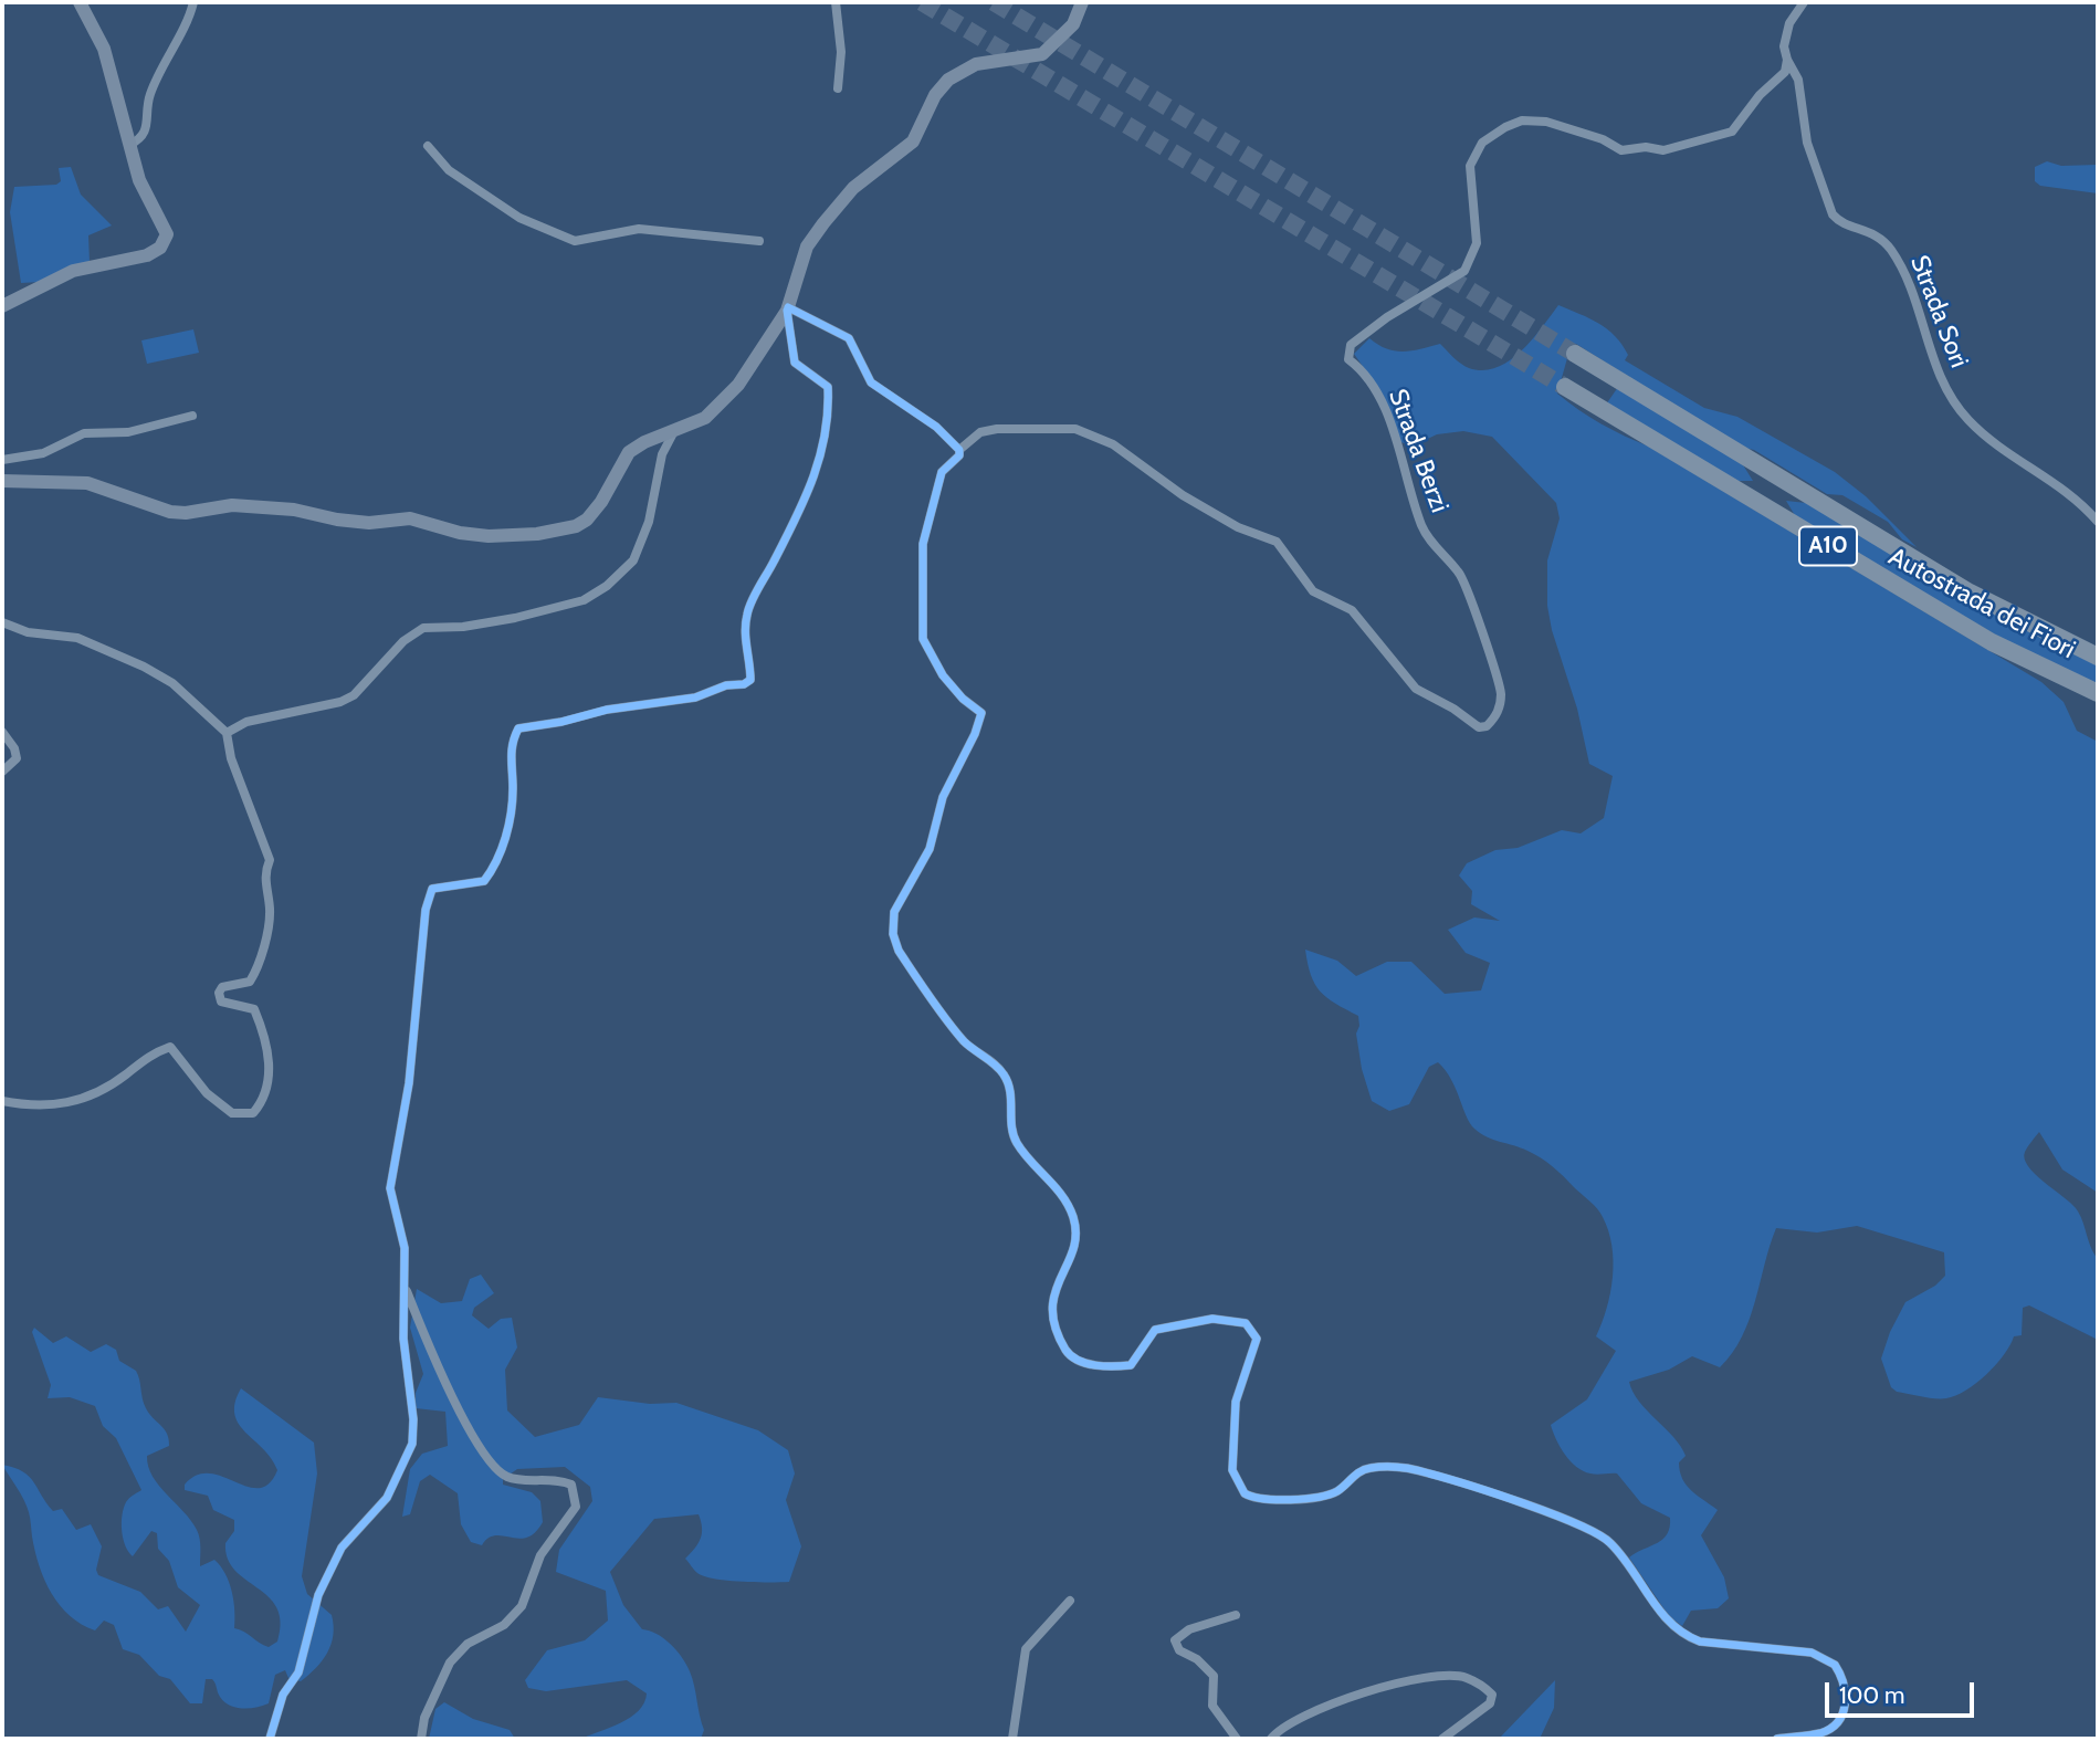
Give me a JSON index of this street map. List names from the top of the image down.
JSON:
{
  "streets": {
    "highway": ["A10", "Autostrada dei Fiori"],
    "street": ["Strada Sori", "Strada Berzi"]
  },
  "crossings": [
    ["Strada Sori", "Strada Berzi"]
  ],
  "scale_bar": "100 m"
}
